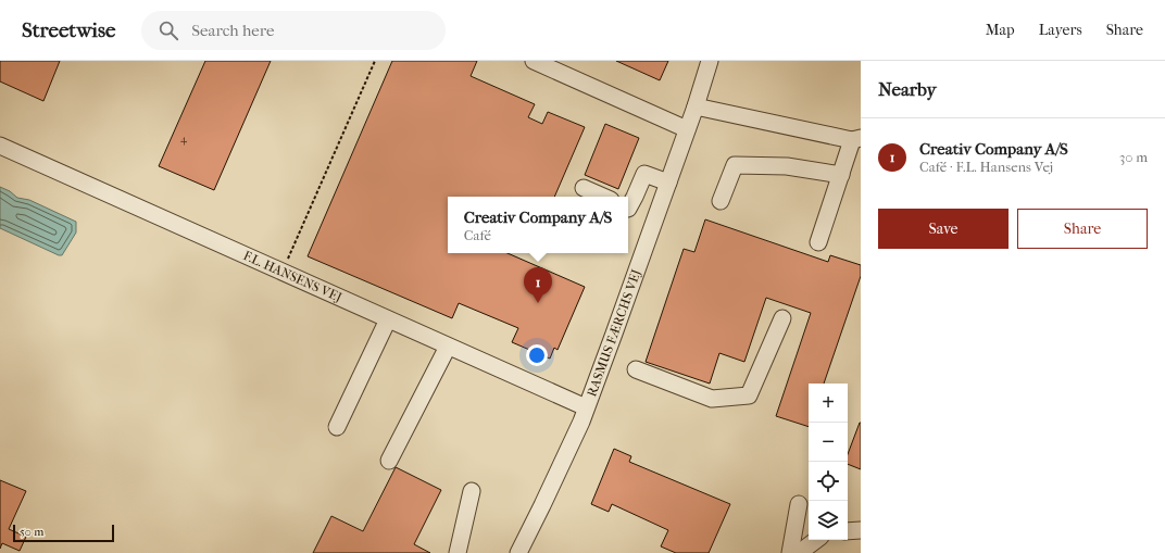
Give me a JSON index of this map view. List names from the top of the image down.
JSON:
{
  "streets": {
    "street": ["F.L. HANSENS VEJ", "RASMUS FÆRCHS VEJ"]
  },
  "crossings": [
    ["F.L. HANSENS VEJ", "RASMUS FÆRCHS VEJ"]
  ],
  "house_numbers": ["4"],
  "scale_bar": "50 m",
  "page": {
    "header": "Streetwise",
    "search": "Search here",
    "nav": ["Map", "Layers", "Share"],
    "heading": "Nearby",
    "list": [
      {
        "mark": "1",
        "name": "Creativ Company A/S",
        "note": "Café · F.L. Hansens Vej",
        "value": "30 m"
      }
    ],
    "buttons": ["Save", "Share"],
    "popup": ["Creativ Company A/S", "Café"],
    "pins": "1",
    "map_buttons": ["+", "−"],
    "scale": "50 m"
  }
}
